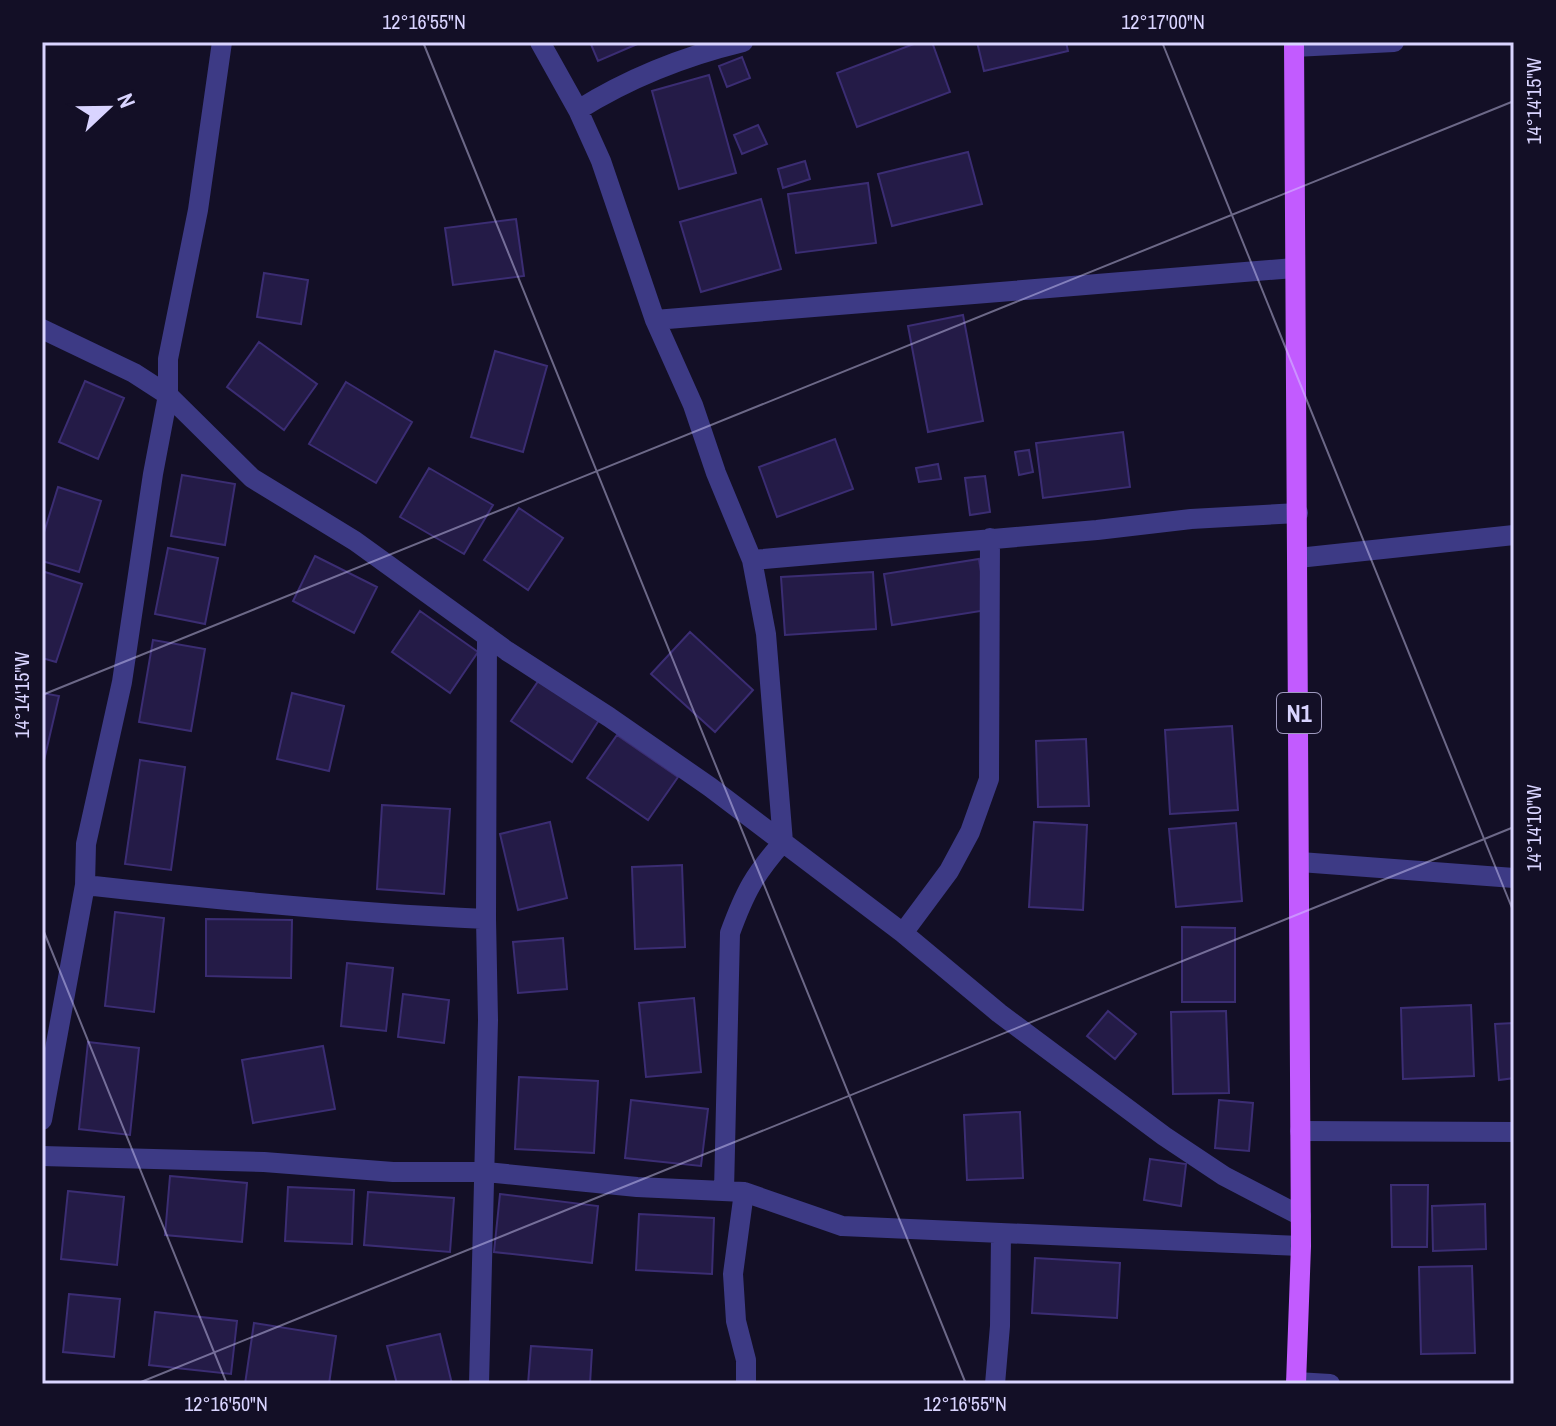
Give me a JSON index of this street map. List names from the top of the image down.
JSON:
{
  "streets": {
    "main road": ["N1"]
  },
  "north": "right",
  "coordinates": [
    "12°16'55\"N",
    "12°17'00\"N",
    "14°14'15\"W",
    "14°14'10\"W",
    "12°16'50\"N"
  ]
}
